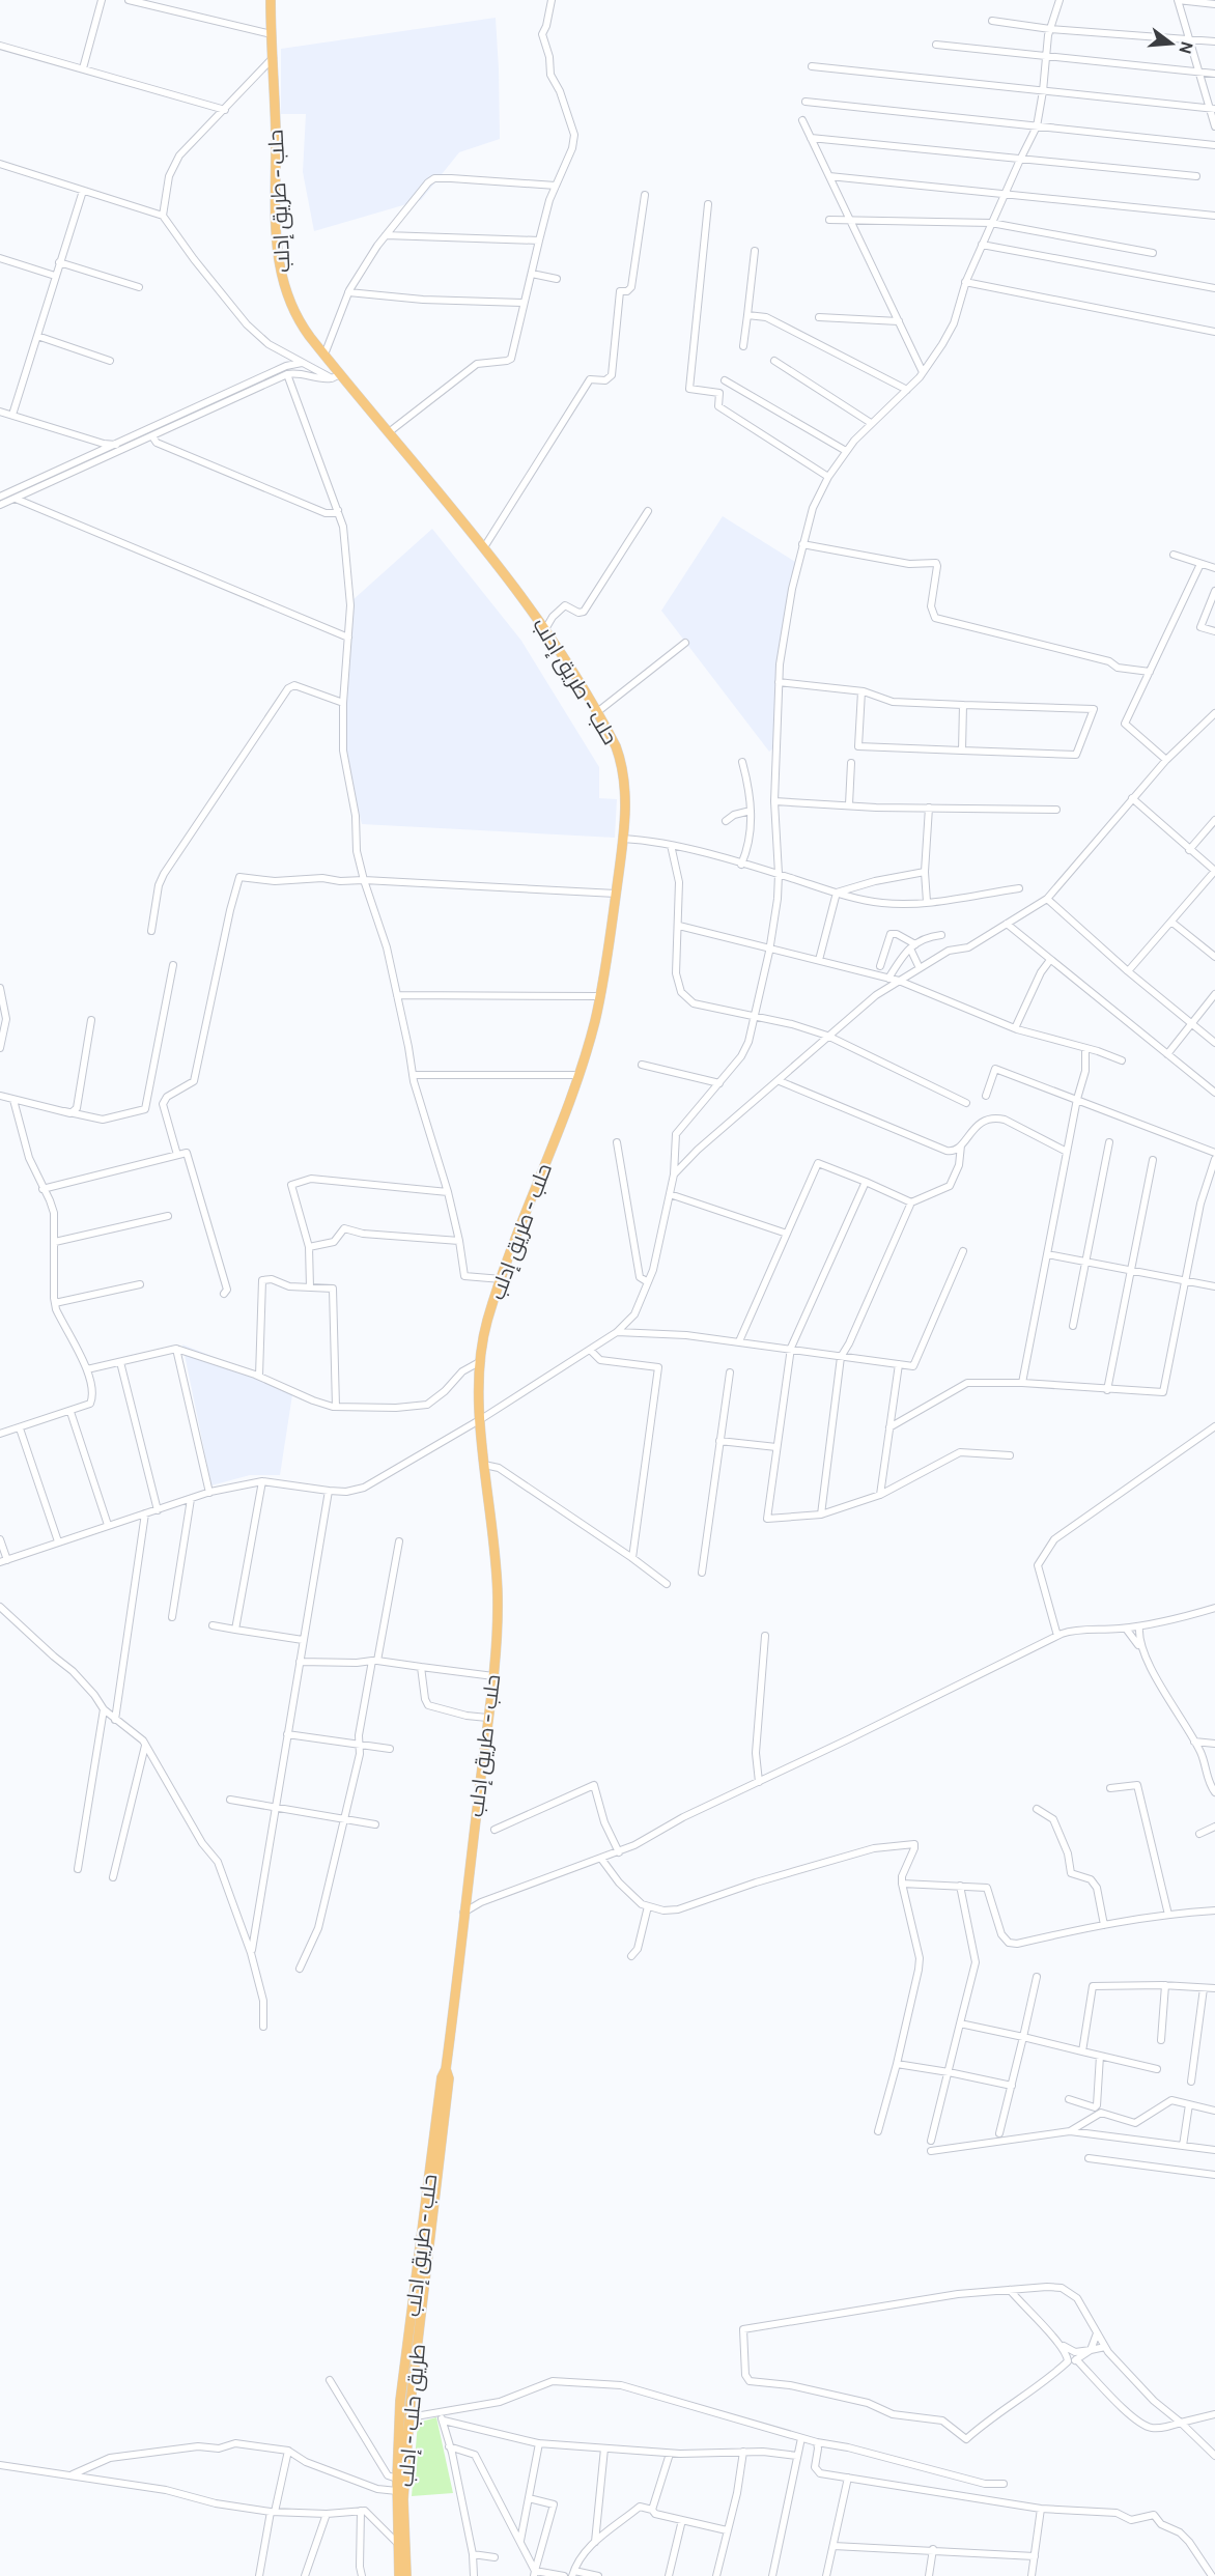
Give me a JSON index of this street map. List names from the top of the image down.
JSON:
{
  "streets": {
    "highway": ["حلب - طريق إدلب", "طريق حلب - إدلب"]
  },
  "crossings": [
    ["حلب - طريق إدلب", "طريق حلب - إدلب"]
  ],
  "north": "right"
}
